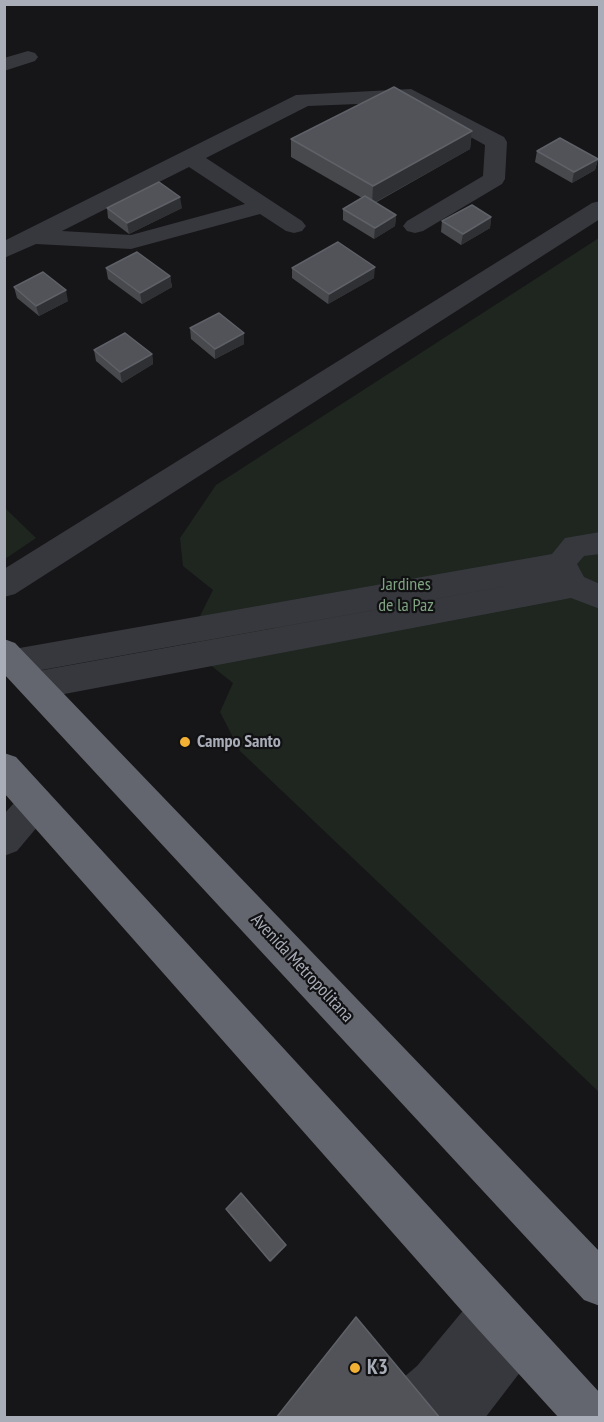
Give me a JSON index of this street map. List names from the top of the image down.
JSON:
{
  "streets": {
    "highway": ["Avenida Metropolitana"]
  },
  "parks": ["Jardines de la Paz"],
  "places": ["Campo Santo", "K3"]
}
